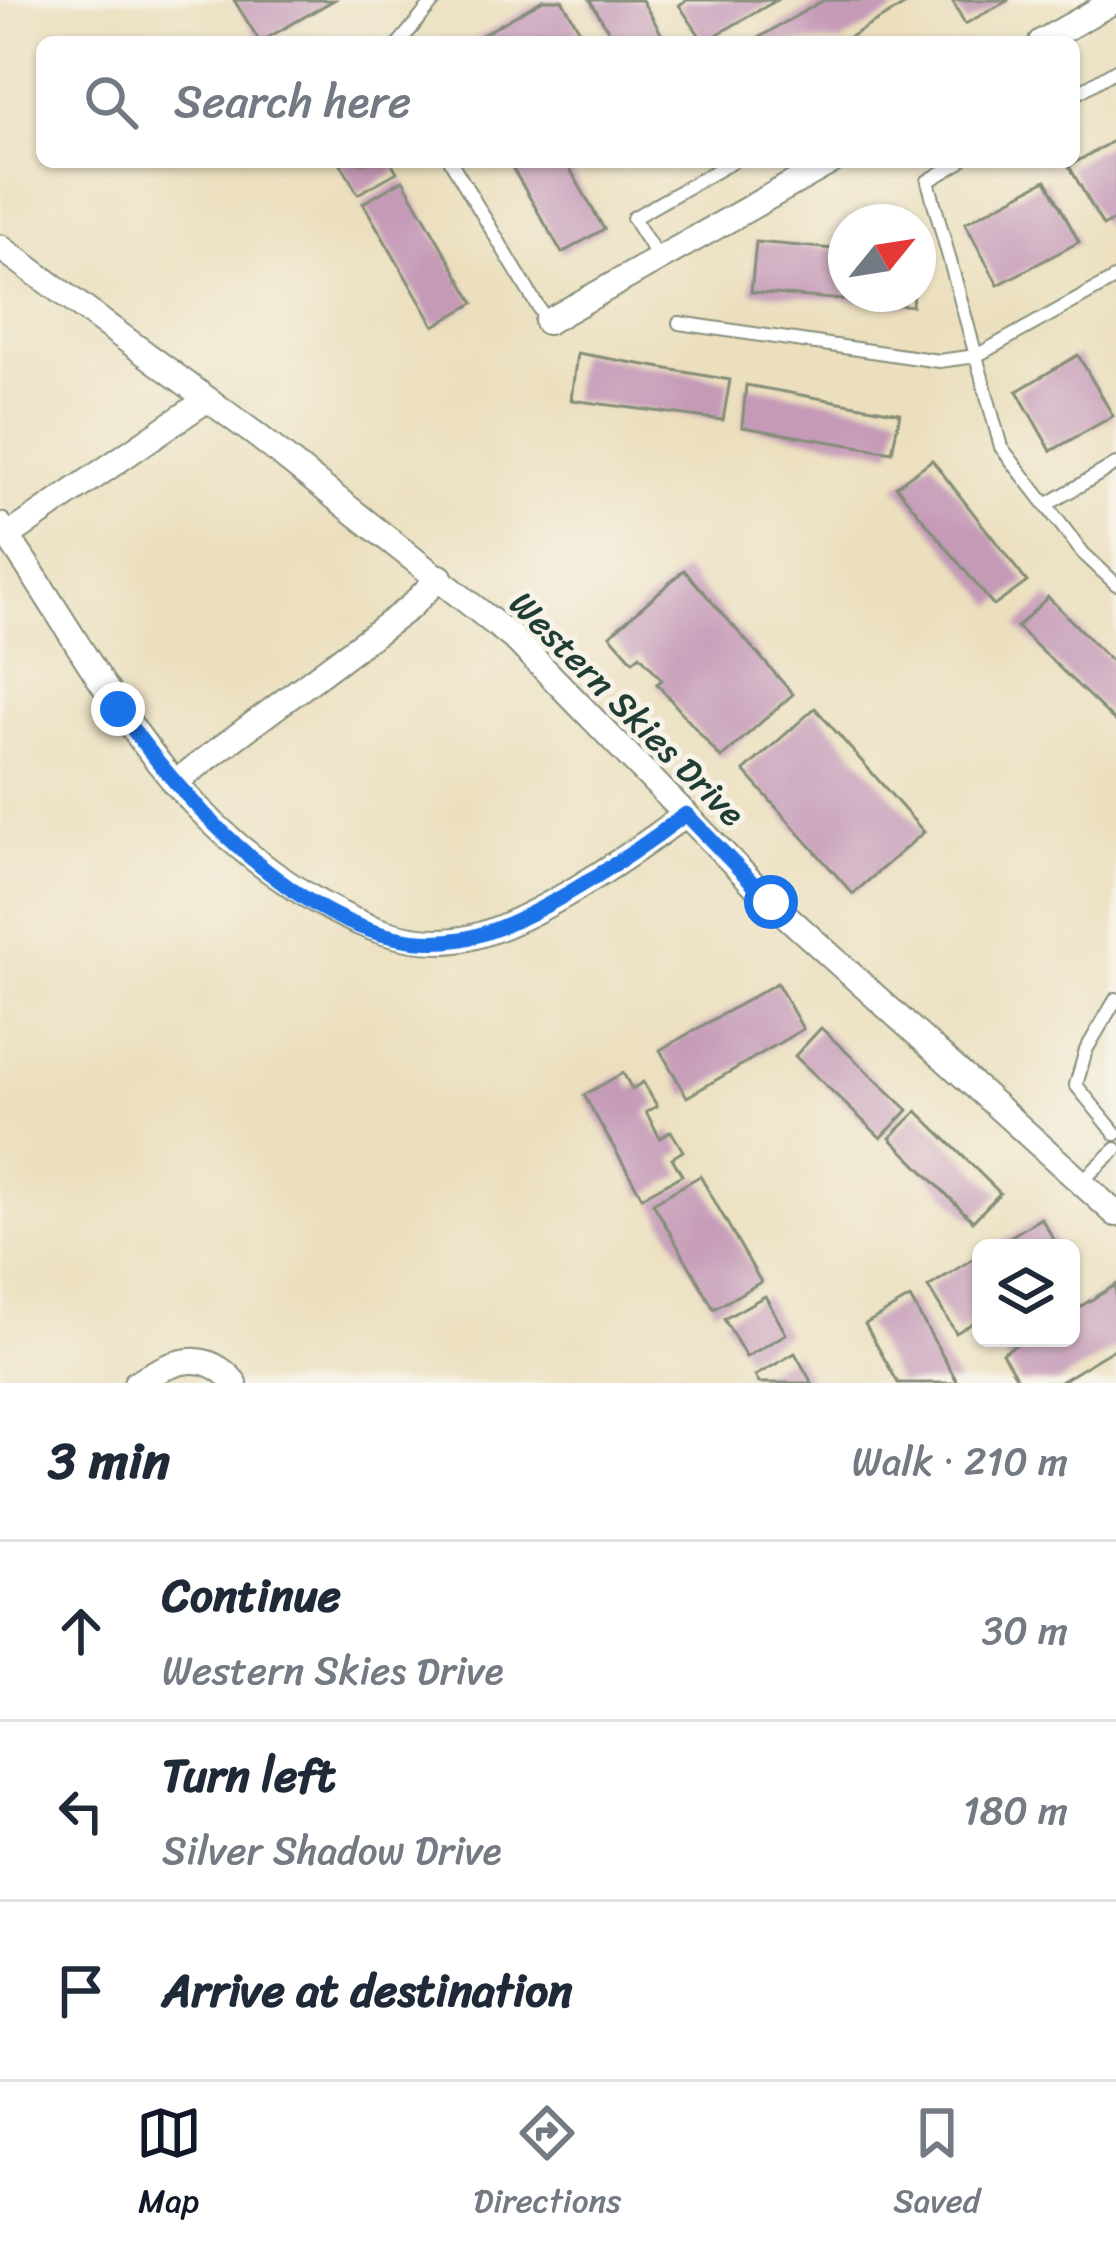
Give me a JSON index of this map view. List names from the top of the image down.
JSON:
{
  "streets": {
    "street": ["Western Skies Drive"]
  },
  "north": "top right",
  "page": {
    "search": "Search here",
    "heading": ["3 min", "Walk · 210 m"],
    "list": [
      ["Continue", "Western Skies Drive", "30 m"],
      ["Turn left", "Silver Shadow Drive", "180 m"],
      "Arrive at destination"
    ],
    "nav": ["Map", "Directions", "Saved"]
  }
}
